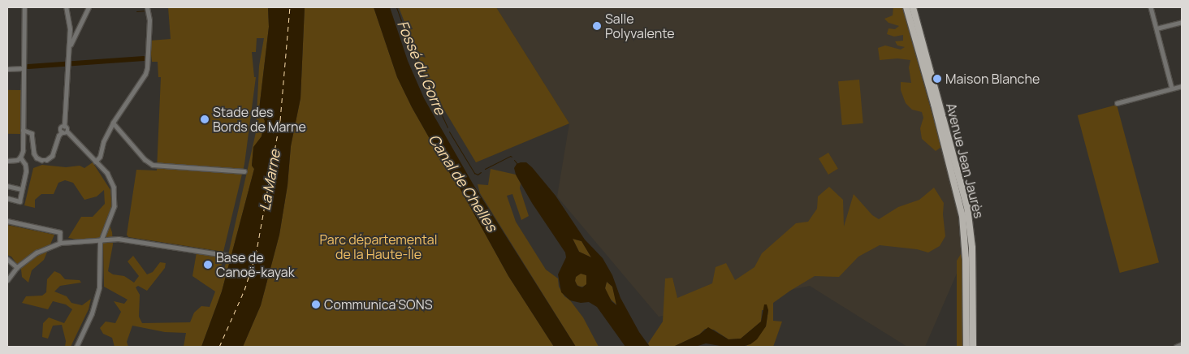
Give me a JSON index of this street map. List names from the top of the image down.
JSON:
{
  "streets": {
    "main road": ["Avenue Jean Jaurès"]
  },
  "water": ["Fossé du Gorre", "La Marne", "Canal de Chelles"],
  "parks": ["Parc départemental de la Haute-Île"],
  "places": [
    "Salle Polyvalente",
    "Maison Blanche",
    "Stade des Bords de Marne",
    "Base de Canoë-kayak",
    "Communica'SONS"
  ]
}
